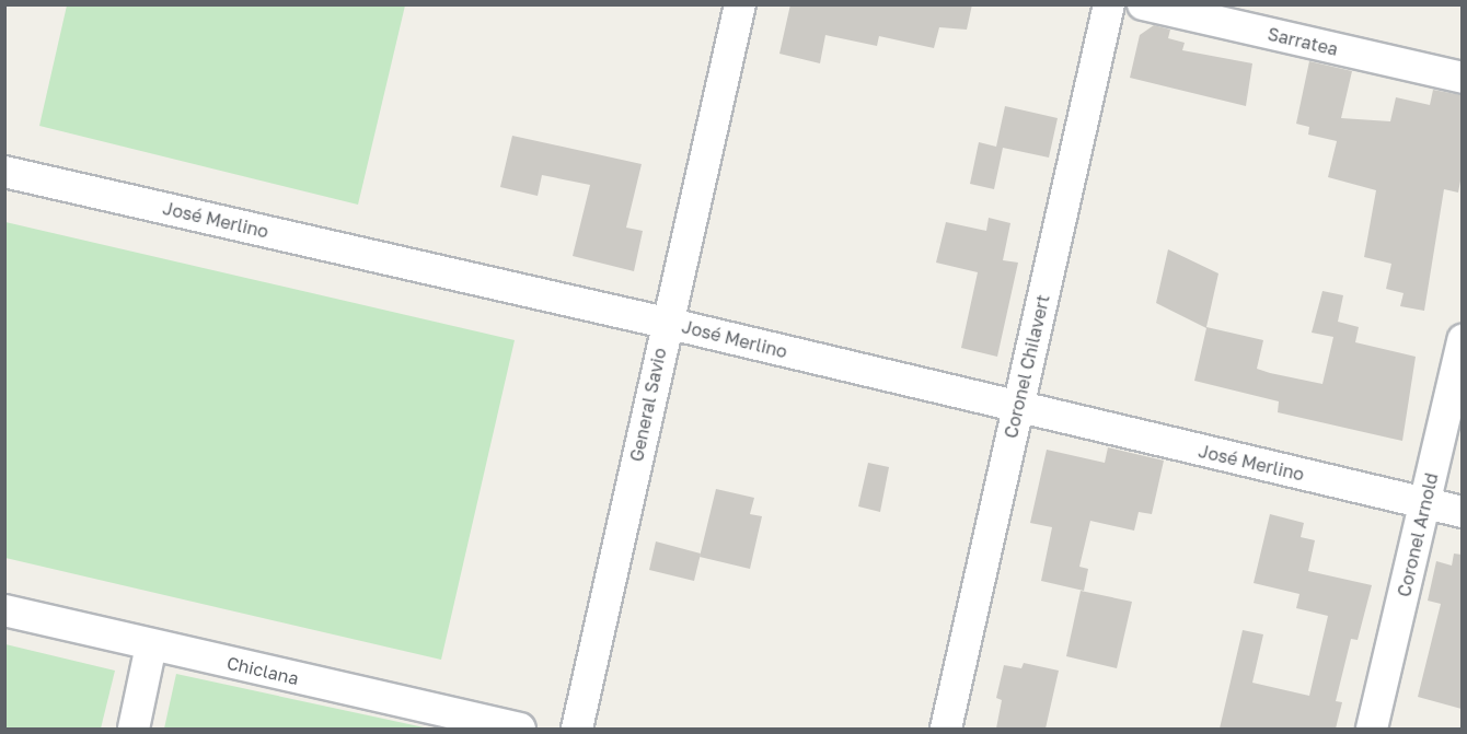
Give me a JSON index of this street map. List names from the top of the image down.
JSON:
{
  "streets": {
    "street": [
      "Sarratea",
      "José Merlino",
      "Coronel Chilavert",
      "General Savio",
      "Coronel Arnold",
      "Chiclana"
    ]
  },
  "crossings": [
    ["José Merlino", "Coronel Chilavert"],
    ["José Merlino", "General Savio"],
    ["José Merlino", "Coronel Arnold"]
  ]
}
